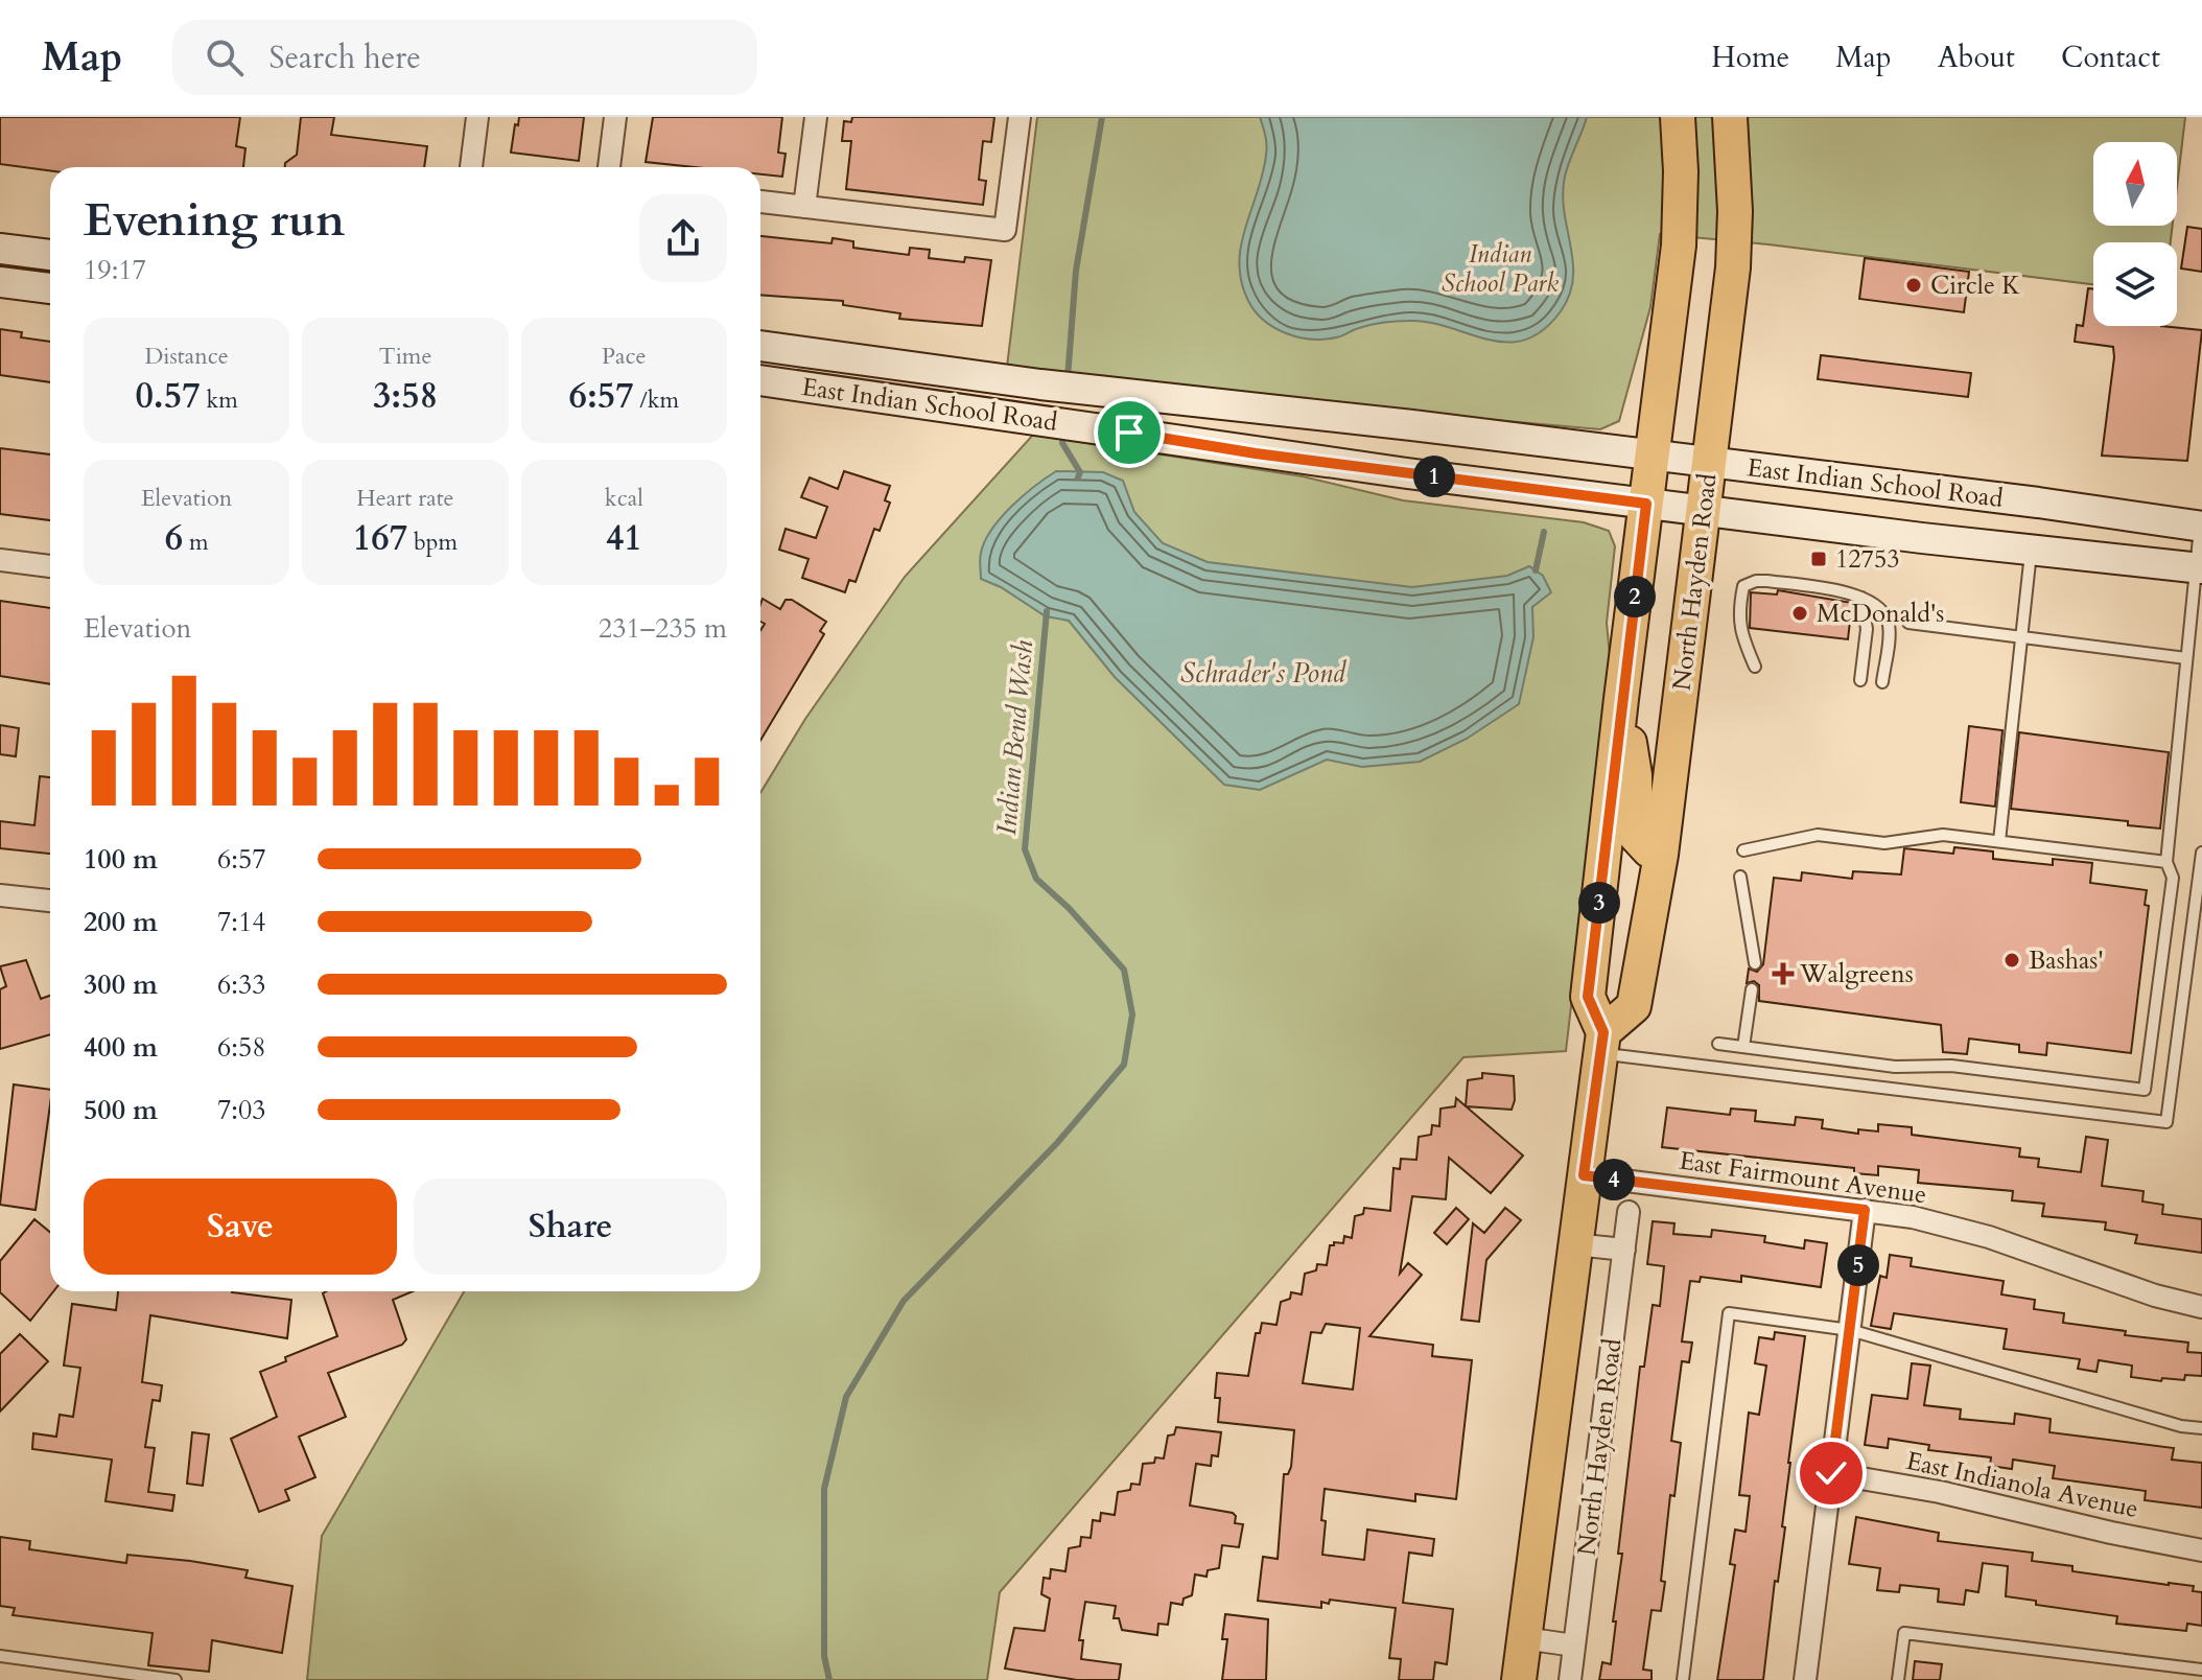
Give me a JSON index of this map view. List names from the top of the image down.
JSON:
{
  "streets": {
    "main road": ["East Indian School Road", "North Hayden Road"],
    "street": ["East Fairmount Avenue", "East Indianola Avenue"]
  },
  "crossings": [
    ["East Indian School Road", "North Hayden Road"],
    ["North Hayden Road", "East Fairmount Avenue"]
  ],
  "water": ["Schrader's Pond", "Indian Bend Wash"],
  "parks": ["Indian School Park"],
  "places": {
    "other": ["Circle K", "McDonald's", "Bashas'"],
    "transit": ["12753"],
    "health": ["Walgreens"]
  },
  "north": "top",
  "page": {
    "header": "Map",
    "search": "Search here",
    "nav": [
      "Home",
      "Map",
      "About",
      "Contact"
    ],
    "heading": ["Evening run", "19:17"],
    "stats": [
      ["Distance", "0.57 km"],
      ["Time", "3:58"],
      ["Pace", "6:57 /km"],
      ["Elevation", "6 m"],
      ["Heart rate", "167 bpm"],
      ["kcal", "41"]
    ],
    "pins": [
      "1",
      "2",
      "3",
      "4",
      "5"
    ],
    "chart": ["Elevation", "231–235 m"],
    "list": [
      {
        "name": "100 m",
        "note": "6:57"
      },
      {
        "name": "200 m",
        "note": "7:14"
      },
      {
        "name": "300 m",
        "note": "6:33"
      },
      {
        "name": "400 m",
        "note": "6:58"
      },
      {
        "name": "500 m",
        "note": "7:03"
      }
    ],
    "buttons": ["Save", "Share"]
  }
}
